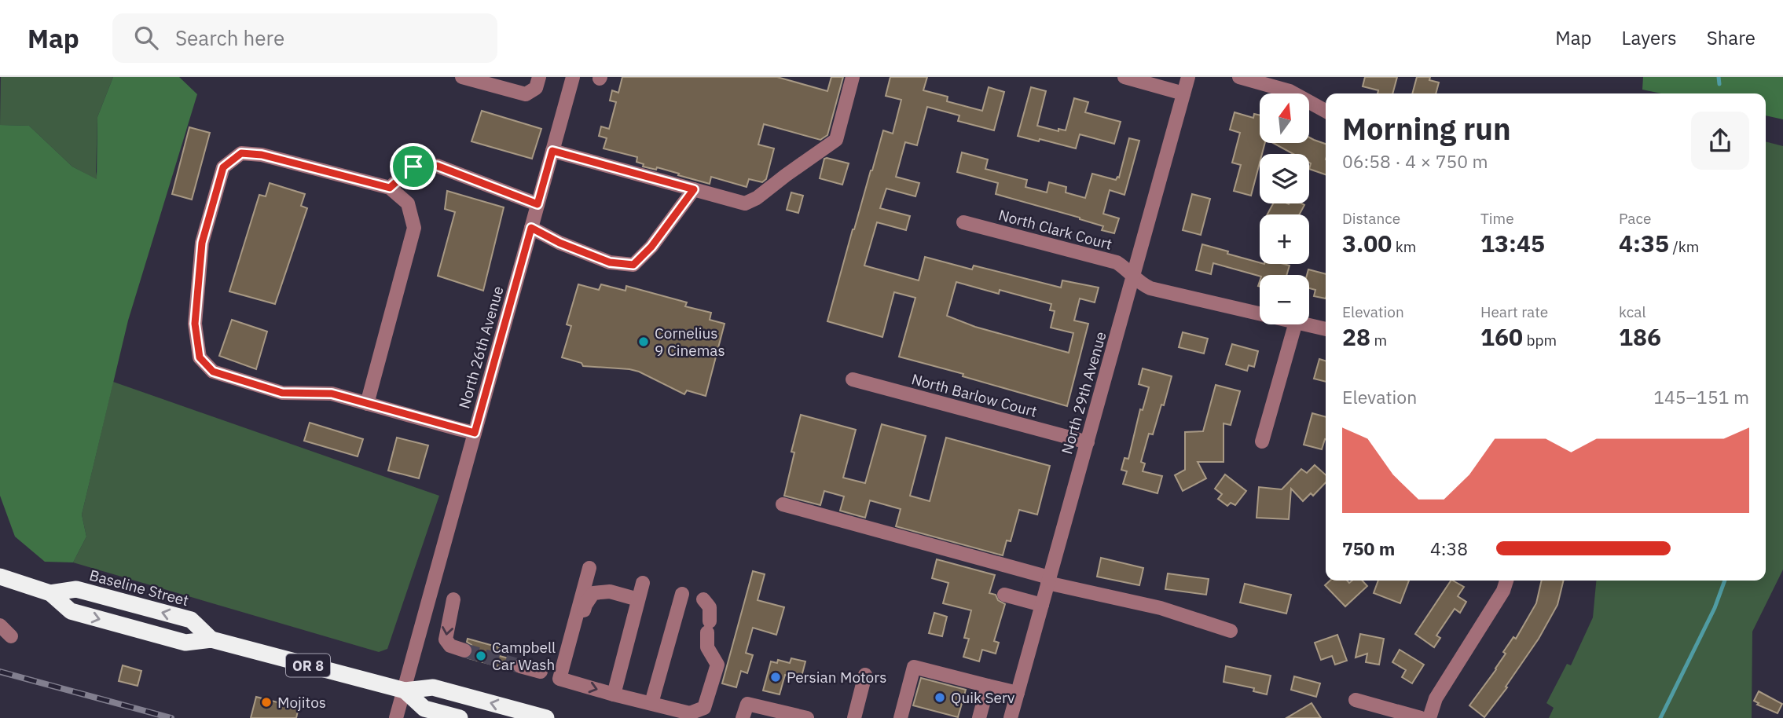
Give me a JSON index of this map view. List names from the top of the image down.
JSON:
{
  "streets": {
    "highway": ["Baseline Street", "OR 8"],
    "street": [
      "North Clark Court",
      "North 26th Avenue",
      "North 29th Avenue",
      "North Barlow Court"
    ]
  },
  "crossings": [
    ["North Clark Court", "North 29th Avenue"],
    ["North 26th Avenue", "Baseline Street"],
    ["North 29th Avenue", "North Barlow Court"]
  ],
  "places": [
    "Cornelius 9 Cinemas",
    "Campbell Car Wash",
    "Persian Motors",
    "Quik Serv",
    "Mojitos"
  ],
  "north": "top",
  "page": {
    "header": "Map",
    "search": "Search here",
    "nav": ["Map", "Layers", "Share"],
    "map_buttons": ["+", "−"],
    "heading": ["Morning run", "06:58 · 4 × 750 m"],
    "stats": [
      ["Distance", "3.00 km"],
      ["Time", "13:45"],
      ["Pace", "4:35 /km"],
      ["Elevation", "28 m"],
      ["Heart rate", "160 bpm"],
      ["kcal", "186"]
    ],
    "chart": ["Elevation", "145–151 m"],
    "list": [
      {
        "name": "750 m",
        "note": "4:38"
      }
    ]
  }
}
